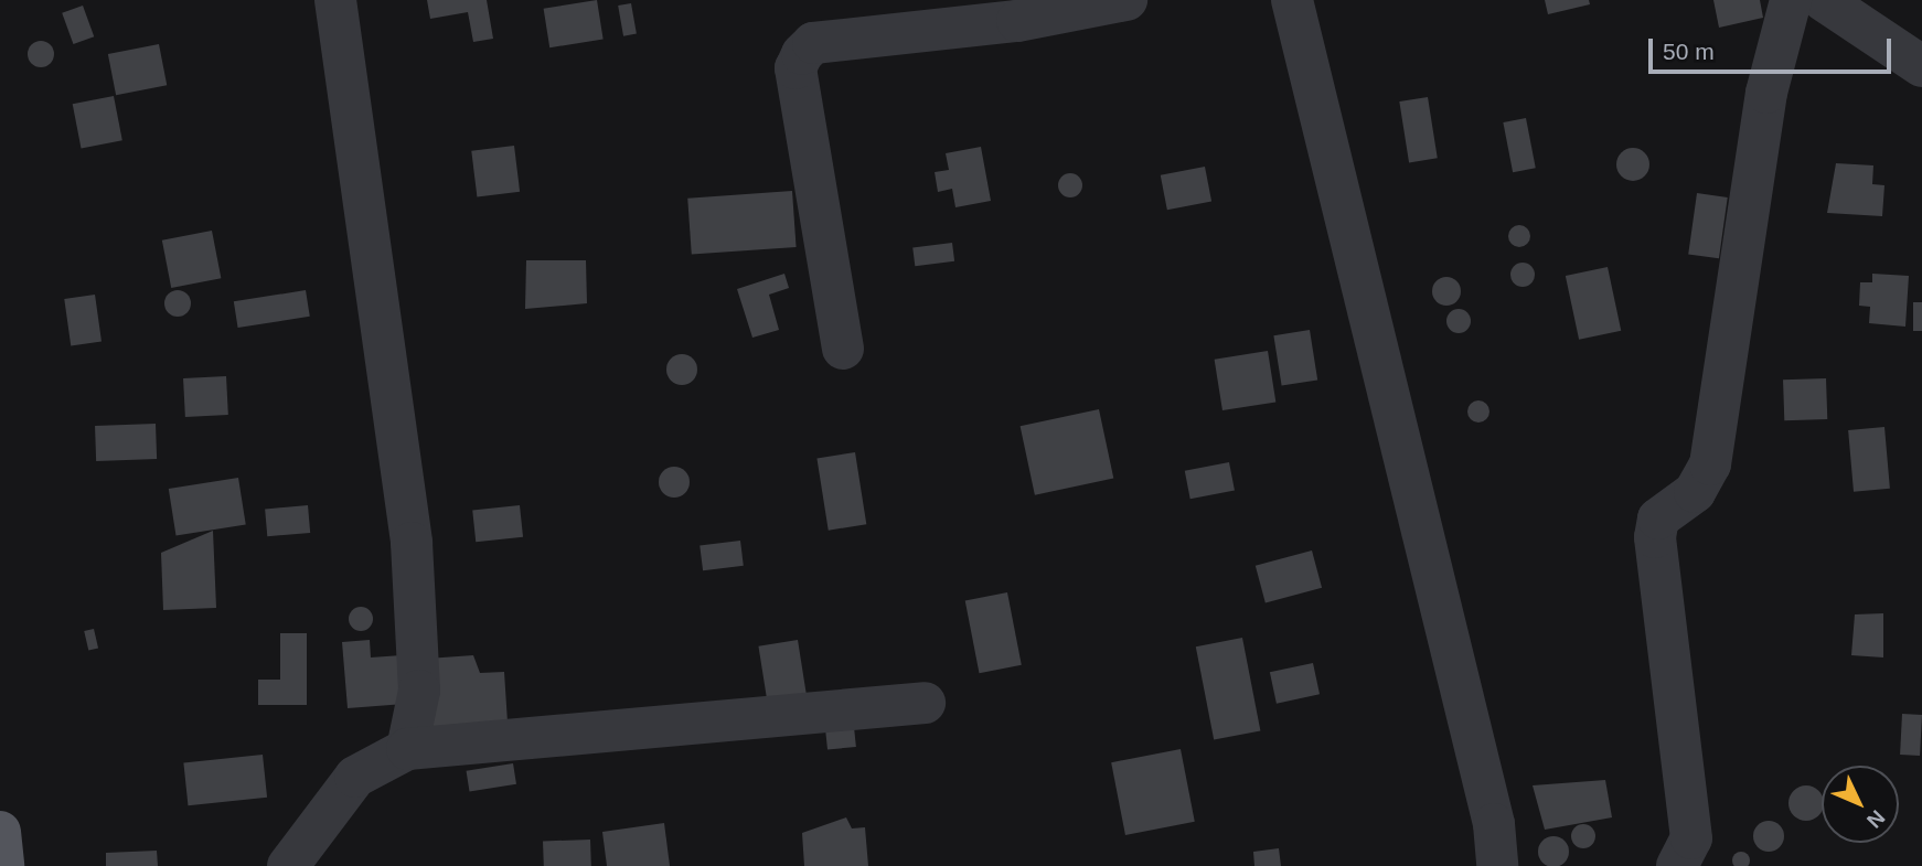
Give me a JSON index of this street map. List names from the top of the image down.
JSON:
{
  "scale_bar": "50 m",
  "north": "bottom right"
}
